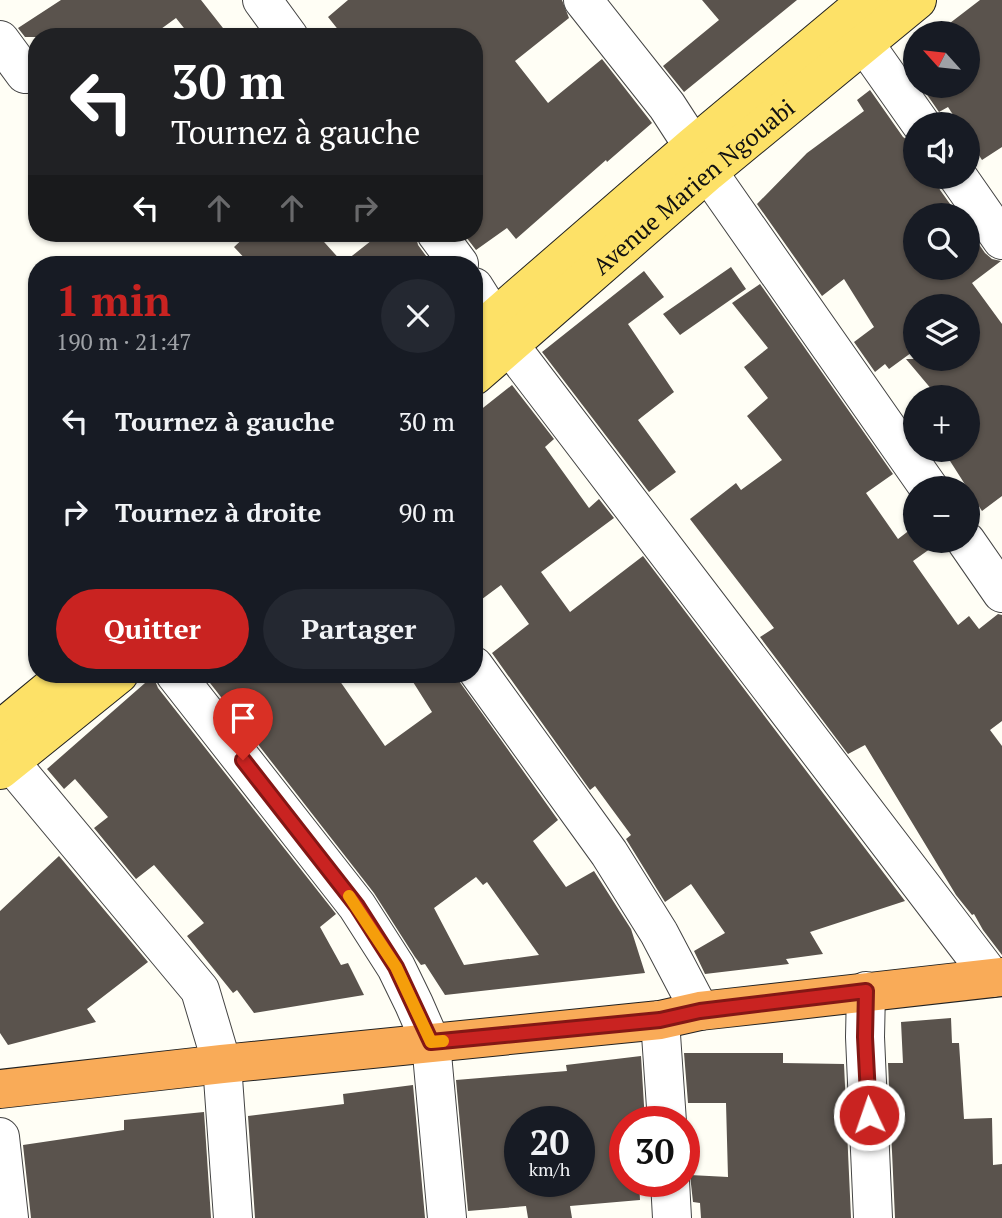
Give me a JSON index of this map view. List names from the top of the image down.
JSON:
{
  "streets": {
    "main road": ["Avenue Marien Ngouabi"]
  },
  "north": "top left",
  "page": {
    "map_buttons": ["+", "−"],
    "turn": ["30 m", "Tournez à gauche"],
    "heading": ["1 min", "190 m · 21:47"],
    "list": [
      {
        "name": "Tournez à gauche",
        "value": "30 m"
      },
      {
        "name": "Tournez à droite",
        "value": "90 m"
      }
    ],
    "buttons": ["Quitter", "Partager"],
    "speed": "20 km/h",
    "limit": "30"
  }
}
